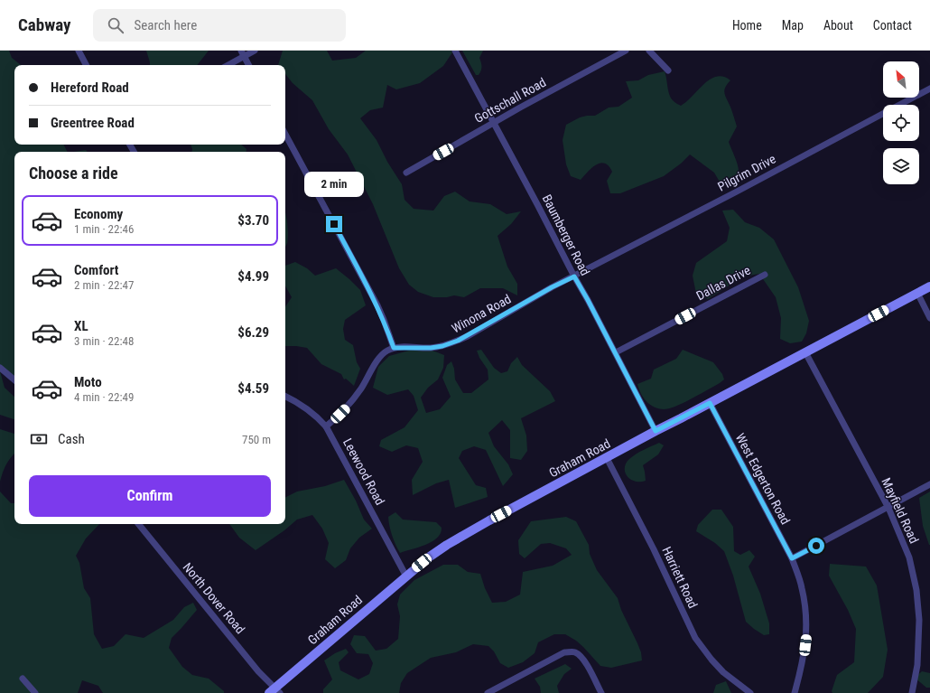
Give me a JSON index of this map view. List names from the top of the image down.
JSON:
{
  "streets": {
    "main road": ["Graham Road"],
    "street": [
      "Gottschall Road",
      "Pilgrim Drive",
      "Baumberger Road",
      "Dallas Drive",
      "Winona Road",
      "Leewood Road",
      "West Edgerton Road",
      "Mayfield Road",
      "Harriett Road",
      "North Dover Road"
    ]
  },
  "crossings": [
    ["Gottschall Road", "Baumberger Road"],
    ["Pilgrim Drive", "Baumberger Road"],
    ["Pilgrim Drive", "Winona Road"],
    ["Baumberger Road", "Dallas Drive"],
    ["Baumberger Road", "Winona Road"],
    ["Baumberger Road", "Graham Road"],
    ["Graham Road", "Leewood Road"],
    ["Graham Road", "West Edgerton Road"],
    ["Graham Road", "Mayfield Road"],
    ["Graham Road", "Harriett Road"],
    ["Graham Road", "North Dover Road"]
  ],
  "north": "top left",
  "page": {
    "header": "Cabway",
    "search": "Search here",
    "nav": [
      "Home",
      "Map",
      "About",
      "Contact"
    ],
    "banner": ["Hereford Road", "Greentree Road"],
    "heading": "Choose a ride",
    "bubble": "2 min",
    "list": [
      {
        "name": "Economy",
        "note": "1 min · 22:46",
        "value": "$3.70"
      },
      {
        "name": "Comfort",
        "note": "2 min · 22:47",
        "value": "$4.99"
      },
      {
        "name": "XL",
        "note": "3 min · 22:48",
        "value": "$6.29"
      },
      {
        "name": "Moto",
        "note": "4 min · 22:49",
        "value": "$4.59"
      }
    ],
    "pay": ["Cash", "750 m"],
    "buttons": "Confirm"
  }
}
